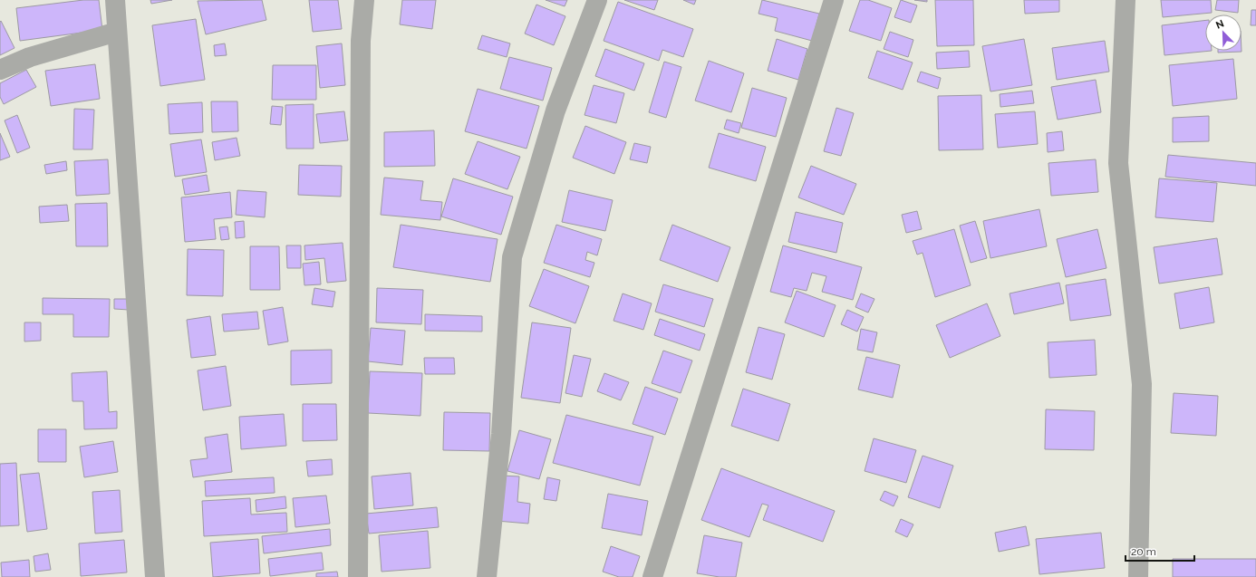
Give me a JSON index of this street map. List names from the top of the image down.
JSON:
{
  "scale_bar": "20 m",
  "north": "top left"
}
